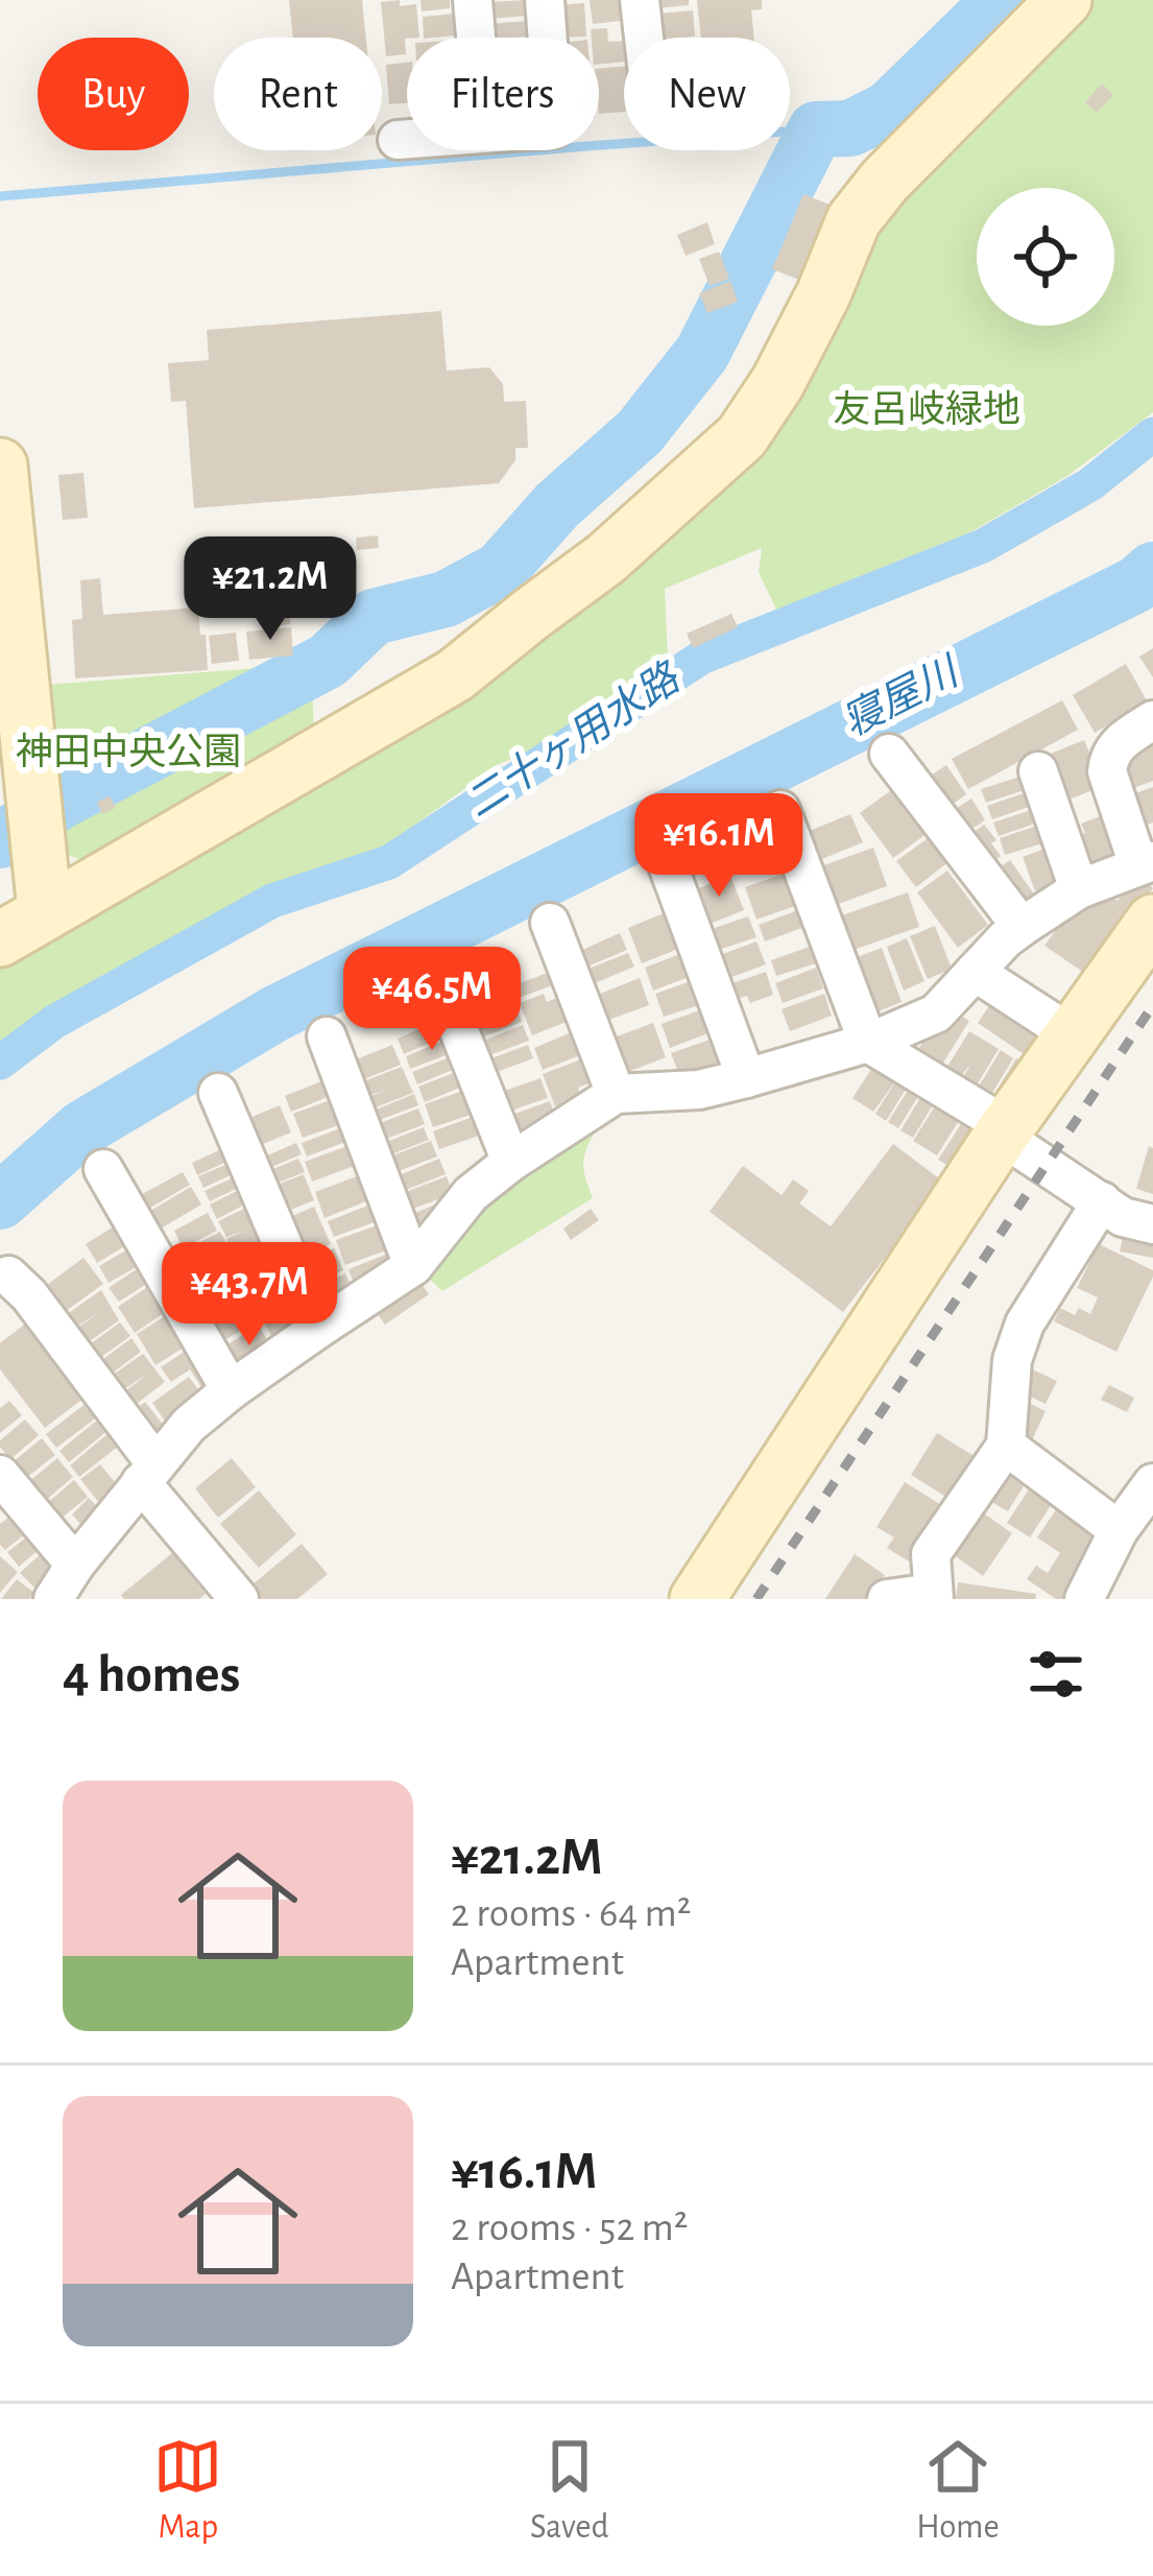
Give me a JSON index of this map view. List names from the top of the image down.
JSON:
{
  "water": ["寝屋川", "二十ヶ用水路"],
  "parks": ["友呂岐緑地", "神田中央公園"],
  "page": {
    "chip": [
      "Buy",
      "Rent",
      "Filters",
      "New"
    ],
    "price": [
      "¥21.2M",
      "¥16.1M",
      "¥46.5M",
      "¥43.7M"
    ],
    "heading": "4 homes",
    "list": [
      {
        "name": "¥21.2M",
        "note": "2 rooms · 64 m² · Apartment"
      },
      {
        "name": "¥16.1M",
        "note": "2 rooms · 52 m² · Apartment"
      }
    ],
    "tabs": ["Map", "Saved", "Home"]
  }
}
